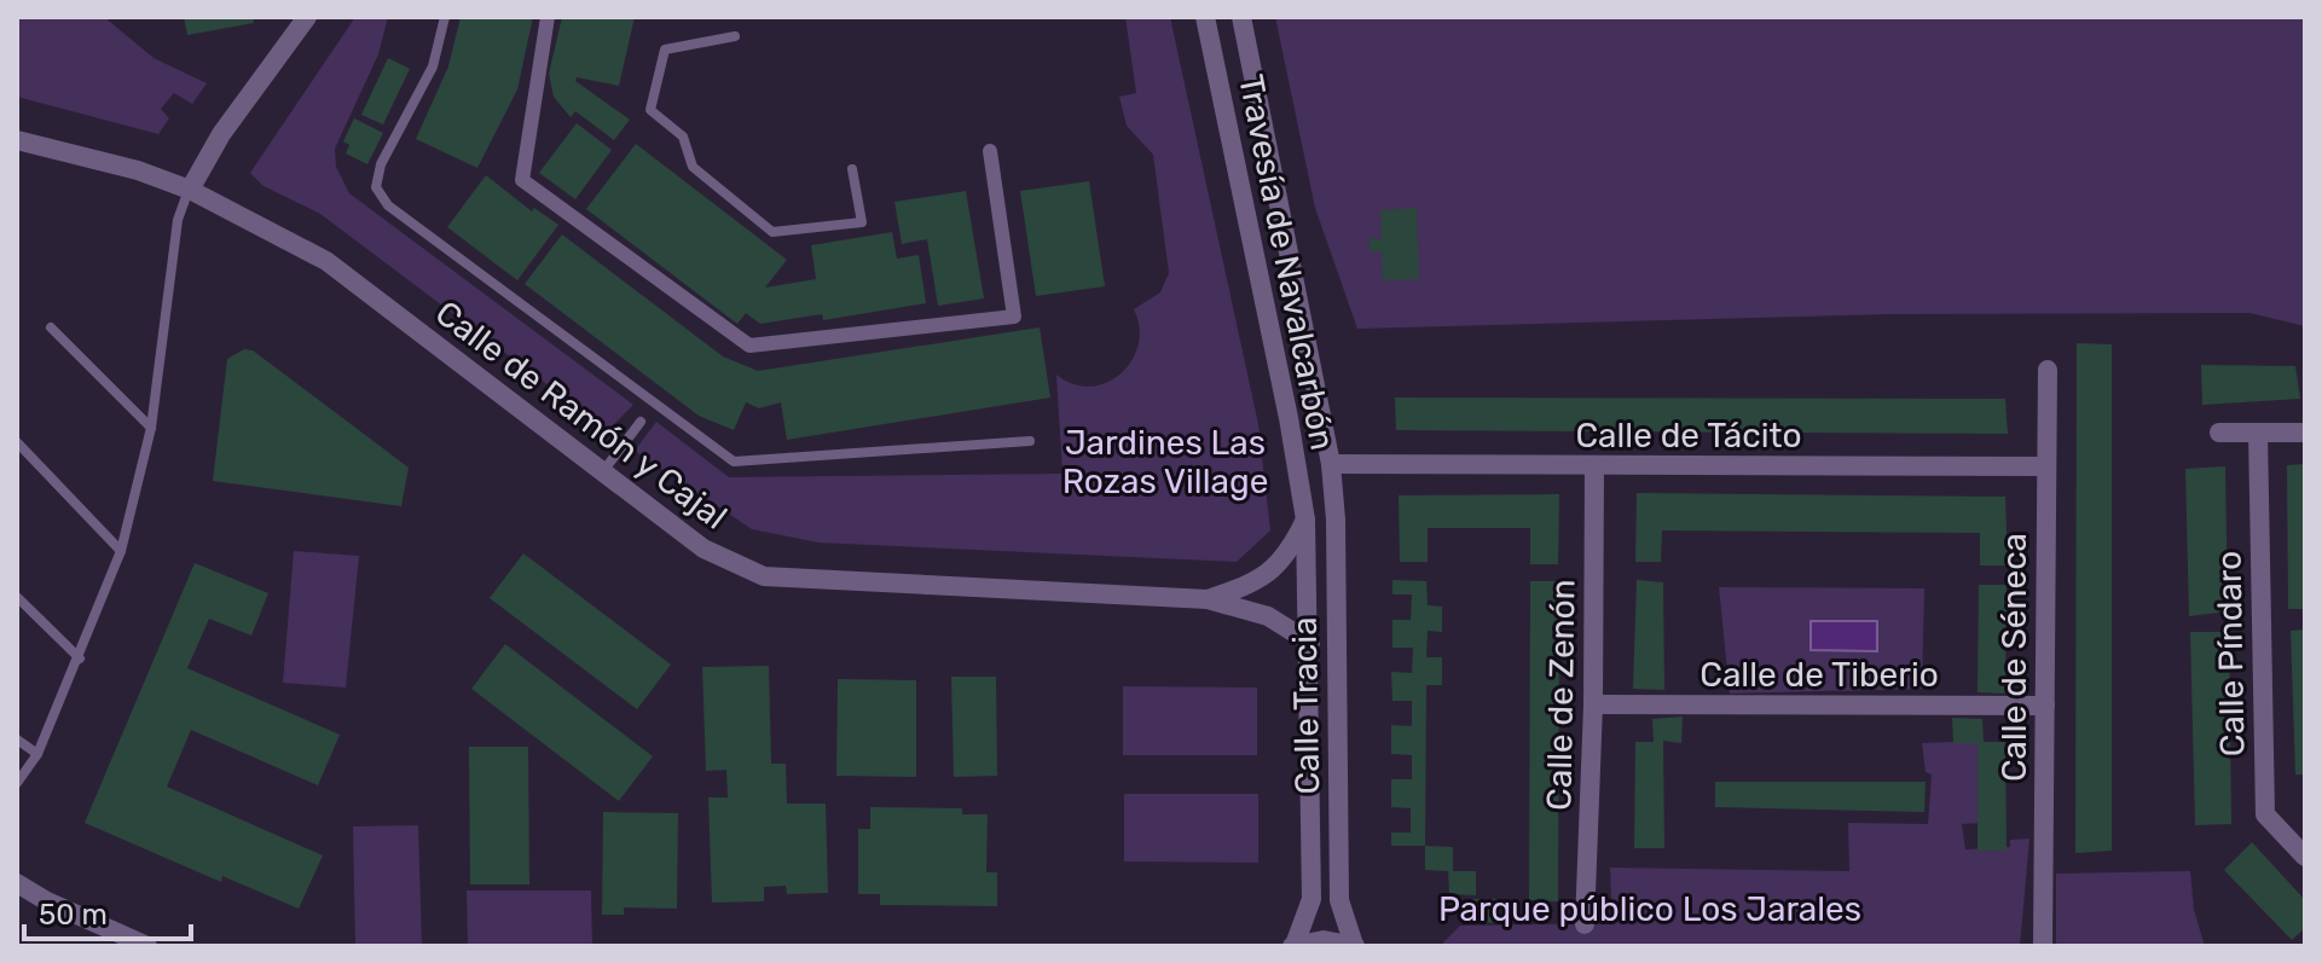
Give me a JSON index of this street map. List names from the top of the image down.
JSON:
{
  "streets": {
    "street": [
      "Travesía de Navalcarbón",
      "Calle de Ramón y Cajal",
      "Calle de Tácito",
      "Calle Píndaro",
      "Calle de Séneca",
      "Calle de Tiberio",
      "Calle de Zenón",
      "Calle Tracia"
    ]
  },
  "crossings": [
    ["Travesía de Navalcarbón", "Calle de Ramón y Cajal"],
    ["Travesía de Navalcarbón", "Calle de Tácito"],
    ["Travesía de Navalcarbón", "Calle Tracia"],
    ["Calle de Ramón y Cajal", "Calle Tracia"],
    ["Calle de Tácito", "Calle de Séneca"],
    ["Calle de Tácito", "Calle de Zenón"],
    ["Calle de Tácito", "Calle Tracia"],
    ["Calle de Séneca", "Calle de Tiberio"],
    ["Calle de Tiberio", "Calle de Zenón"]
  ],
  "parks": ["Jardines Las Rozas Village", "Parque público Los Jarales"],
  "scale_bar": "50 m"
}
